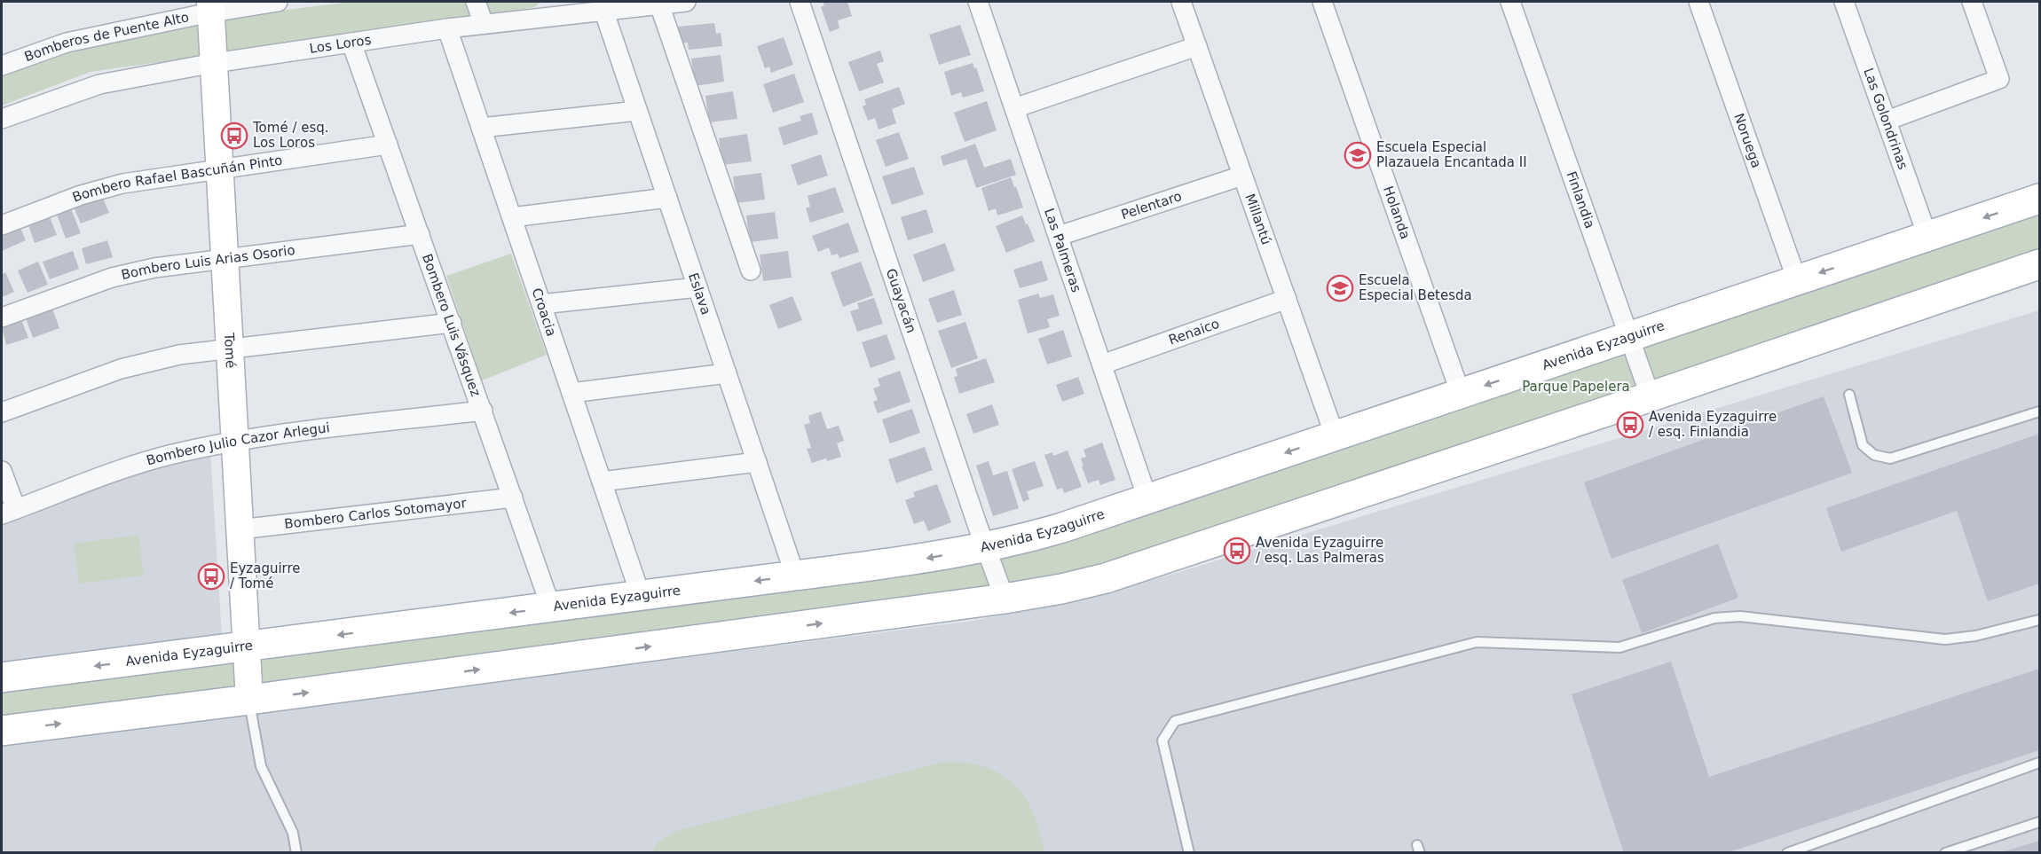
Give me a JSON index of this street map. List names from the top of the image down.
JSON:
{
  "streets": {
    "main road": ["Avenida Eyzaguirre"],
    "street": [
      "Bomberos de Puente Alto",
      "Los Loros",
      "Las Golondrinas",
      "Noruega",
      "Bombero Rafael Bascuñán Pinto",
      "Finlandia",
      "Pelentaro",
      "Holanda",
      "Millantú",
      "Las Palmeras",
      "Bombero Luis Arias Osorio",
      "Eslava",
      "Guayacán",
      "Croacia",
      "Bombero Luis Vásquez",
      "Renaico",
      "Tomé",
      "Bombero Julio Cazor Arlegui",
      "Bombero Carlos Sotomayor"
    ]
  },
  "crossings": [
    ["Bomberos de Puente Alto", "Tomé"],
    ["Los Loros", "Eslava"],
    ["Los Loros", "Croacia"],
    ["Los Loros", "Bombero Luis Vásquez"],
    ["Los Loros", "Tomé"],
    ["Las Golondrinas", "Avenida Eyzaguirre"],
    ["Noruega", "Avenida Eyzaguirre"],
    ["Bombero Rafael Bascuñán Pinto", "Bombero Luis Vásquez"],
    ["Bombero Rafael Bascuñán Pinto", "Tomé"],
    ["Finlandia", "Avenida Eyzaguirre"],
    ["Pelentaro", "Millantú"],
    ["Pelentaro", "Las Palmeras"],
    ["Holanda", "Avenida Eyzaguirre"],
    ["Millantú", "Renaico"],
    ["Millantú", "Avenida Eyzaguirre"],
    ["Las Palmeras", "Renaico"],
    ["Las Palmeras", "Avenida Eyzaguirre"],
    ["Bombero Luis Arias Osorio", "Bombero Luis Vásquez"],
    ["Bombero Luis Arias Osorio", "Tomé"],
    ["Eslava", "Avenida Eyzaguirre"],
    ["Guayacán", "Avenida Eyzaguirre"],
    ["Croacia", "Avenida Eyzaguirre"],
    ["Bombero Luis Vásquez", "Avenida Eyzaguirre"],
    ["Bombero Luis Vásquez", "Bombero Julio Cazor Arlegui"],
    ["Bombero Luis Vásquez", "Bombero Carlos Sotomayor"],
    ["Avenida Eyzaguirre", "Tomé"],
    ["Tomé", "Bombero Julio Cazor Arlegui"],
    ["Tomé", "Bombero Carlos Sotomayor"]
  ],
  "parks": ["Parque Papelera"],
  "places": {
    "bus stop": [
      "Tomé / esq. Los Loros",
      "Avenida Eyzaguirre / esq. Finlandia",
      "Avenida Eyzaguirre / esq. Las Palmeras",
      "Eyzaguirre / Tomé"
    ],
    "school or university": ["Escuela Especial Plazauela Encantada II", "Escuela Especial Betesda"]
  }
}
